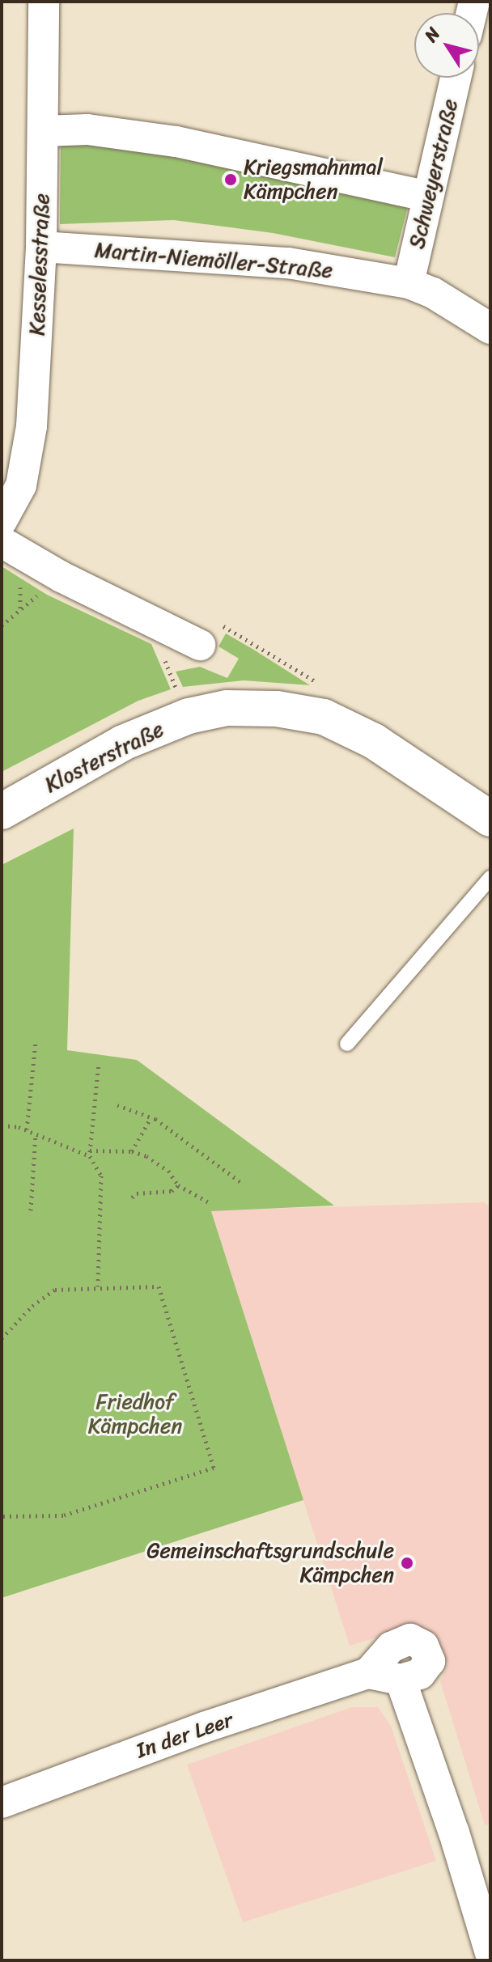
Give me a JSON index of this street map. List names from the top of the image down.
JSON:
{
  "streets": {
    "main road": ["Klosterstraße"],
    "street": [
      "Schweyerstraße",
      "Martin-Niemöller-Straße",
      "Kesselesstraße",
      "In der Leer"
    ]
  },
  "crossings": [
    ["Schweyerstraße", "Martin-Niemöller-Straße"],
    ["Martin-Niemöller-Straße", "Kesselesstraße"]
  ],
  "parks": ["Friedhof Kämpchen"],
  "places": ["Kriegsmahnmal Kämpchen", "Gemeinschaftsgrundschule Kämpchen"],
  "north": "top left"
}
